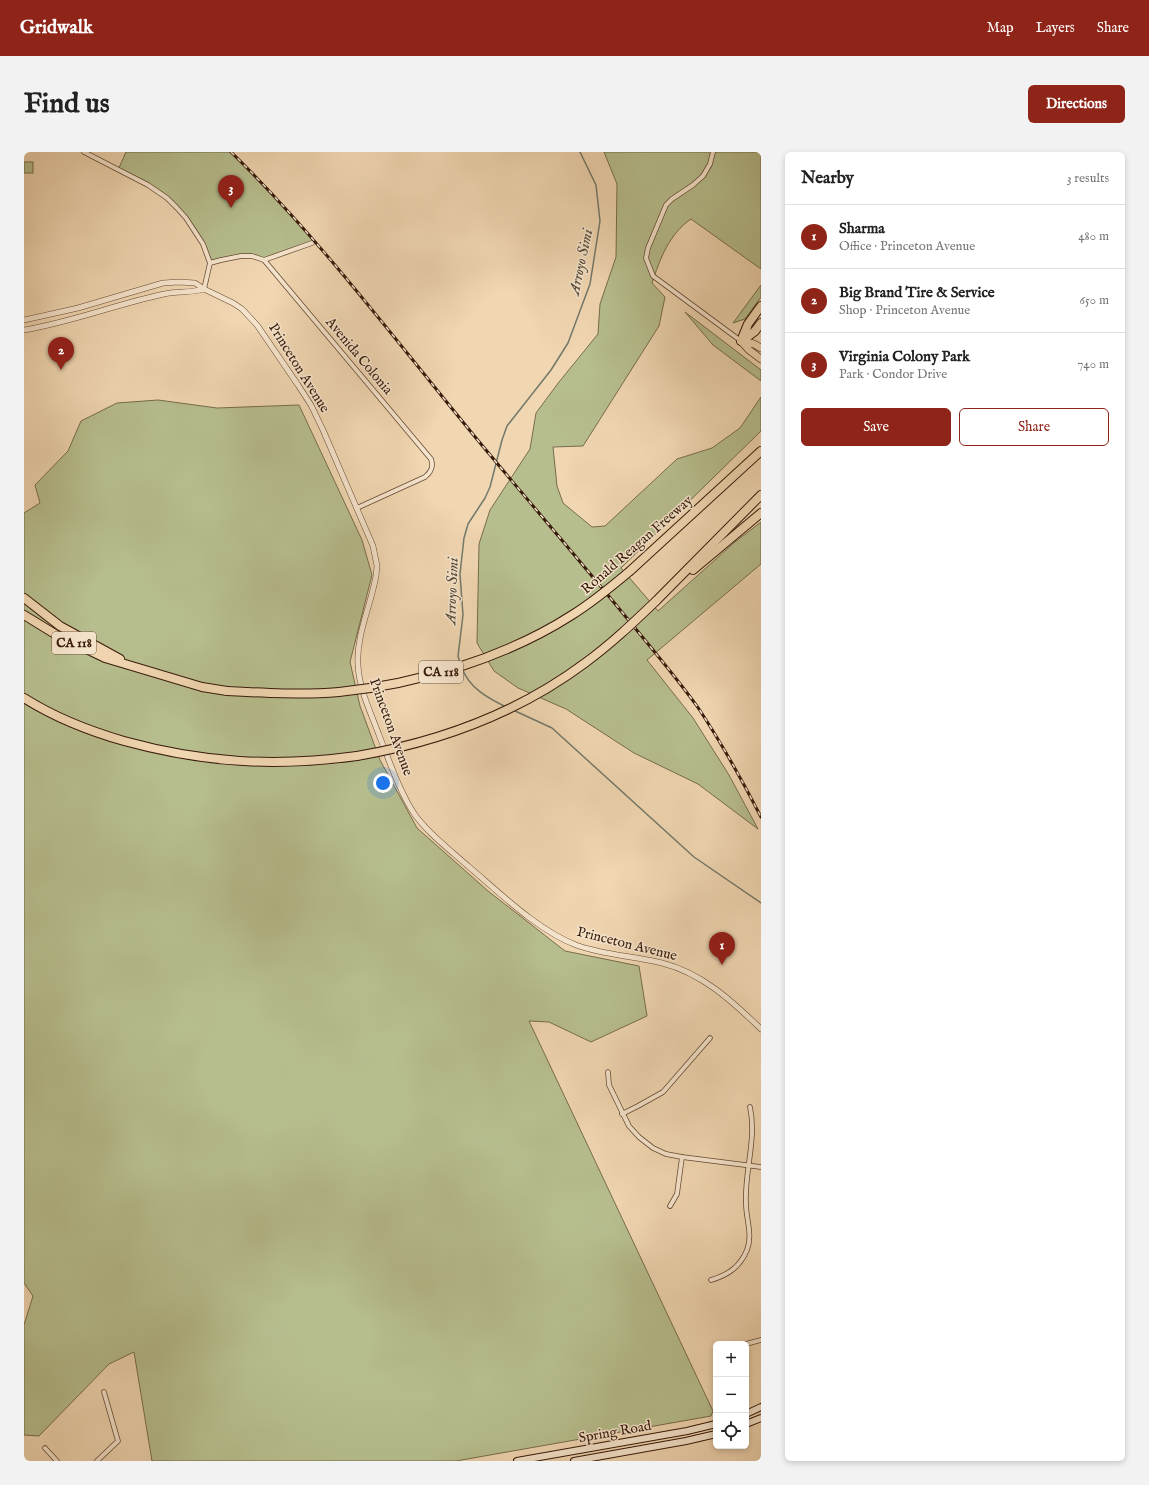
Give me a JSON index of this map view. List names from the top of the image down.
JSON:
{
  "streets": {
    "highway": ["Ronald Reagan Freeway", "CA 118"],
    "main road": ["Spring Road"],
    "street": ["Avenida Colonia", "Princeton Avenue"]
  },
  "crossings": [
    ["Avenida Colonia", "Princeton Avenue"]
  ],
  "water": ["Arroyo Simi"],
  "page": {
    "header": "Gridwalk",
    "nav": ["Map", "Layers", "Share"],
    "buttons": [
      "Directions",
      ["Save", "Share"]
    ],
    "title": "Find us",
    "heading": ["Nearby", "3 results"],
    "pins": ["3", "2", "1"],
    "list": [
      {
        "mark": "1",
        "name": "Sharma",
        "note": "Office · Princeton Avenue",
        "value": "480 m"
      },
      {
        "mark": "2",
        "name": "Big Brand Tire & Service",
        "note": "Shop · Princeton Avenue",
        "value": "650 m"
      },
      {
        "mark": "3",
        "name": "Virginia Colony Park",
        "note": "Park · Condor Drive",
        "value": "740 m"
      }
    ],
    "map_buttons": ["+", "−"]
  }
}
